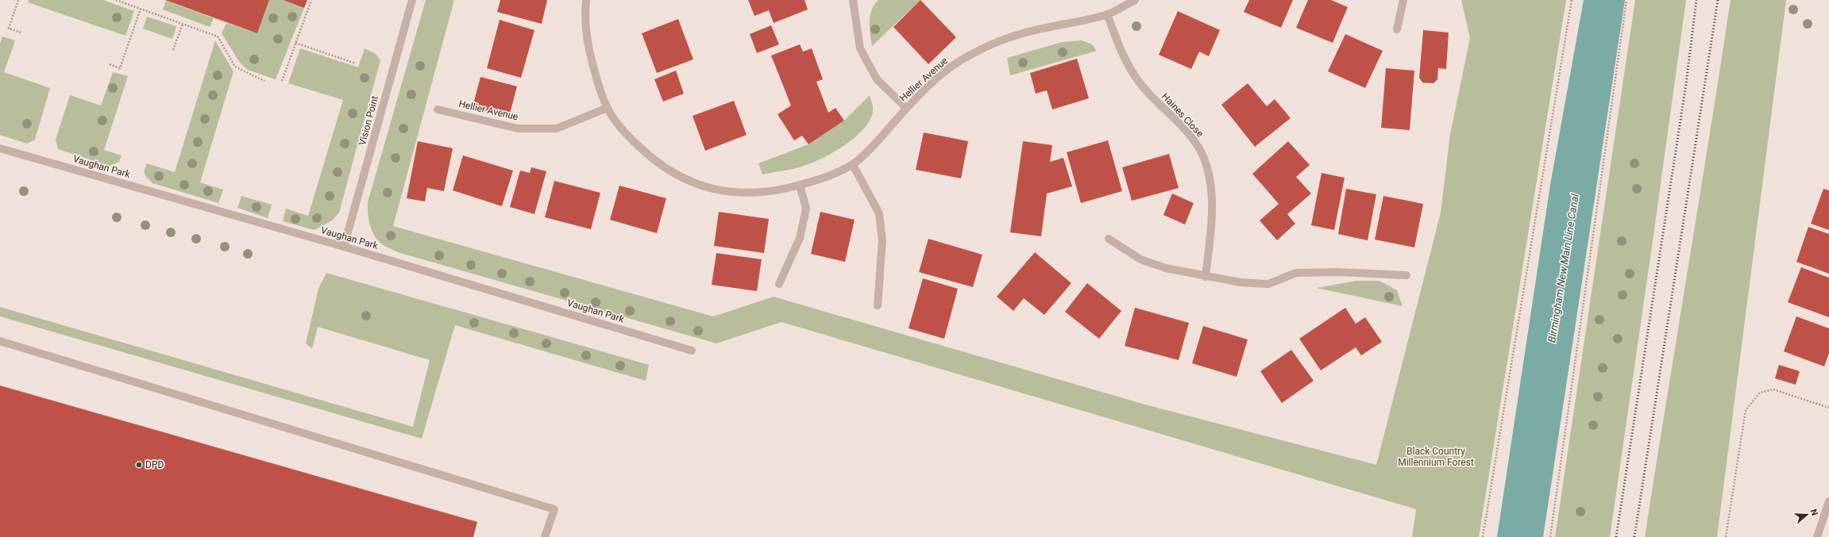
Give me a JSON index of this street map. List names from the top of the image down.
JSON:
{
  "streets": {
    "street": [
      "Hellier Avenue",
      "Haines Close",
      "Vision Point",
      "Vaughan Park"
    ]
  },
  "crossings": [
    ["Hellier Avenue", "Haines Close"],
    ["Vision Point", "Vaughan Park"]
  ],
  "water": ["Birmingham New Main Line Canal"],
  "parks": ["Black Country Millennium Forest"],
  "places": ["DPD"],
  "north": "right"
}
